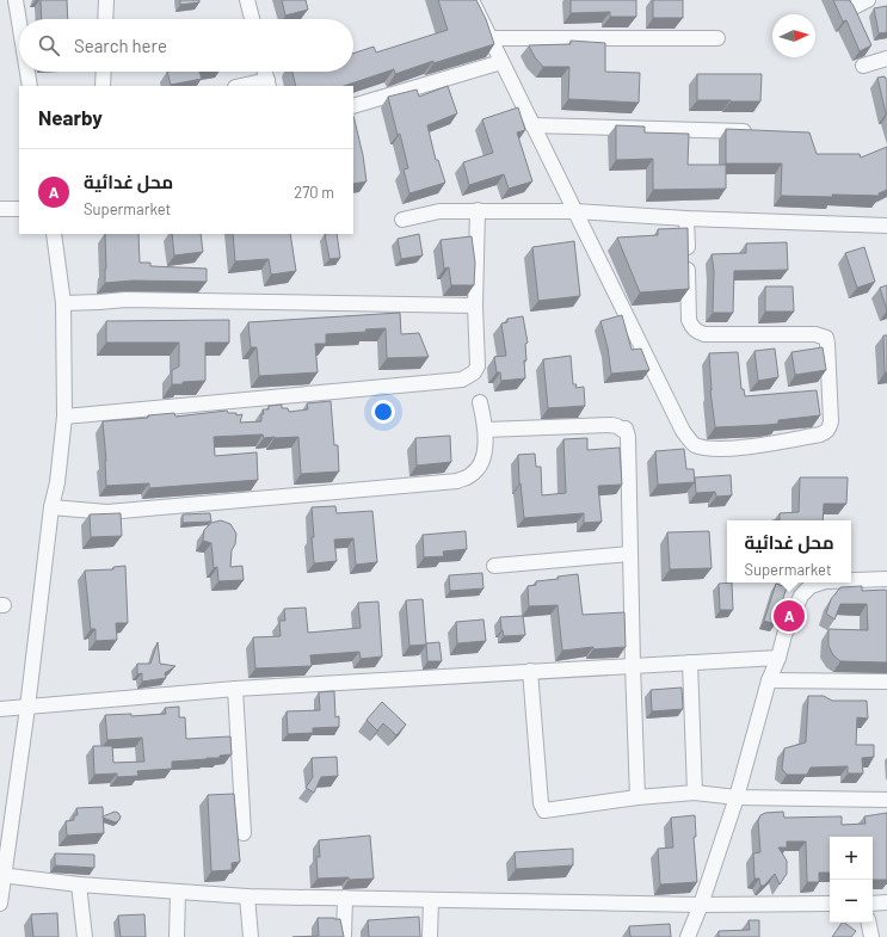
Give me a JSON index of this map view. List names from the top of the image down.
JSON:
{
  "north": "right",
  "page": {
    "search": "Search here",
    "heading": "Nearby",
    "list": [
      {
        "mark": "A",
        "name": "محل غدائية",
        "note": "Supermarket",
        "value": "270 m"
      }
    ],
    "popup": ["محل غدائية", "Supermarket"],
    "pins": "A",
    "map_buttons": ["+", "−"]
  }
}
